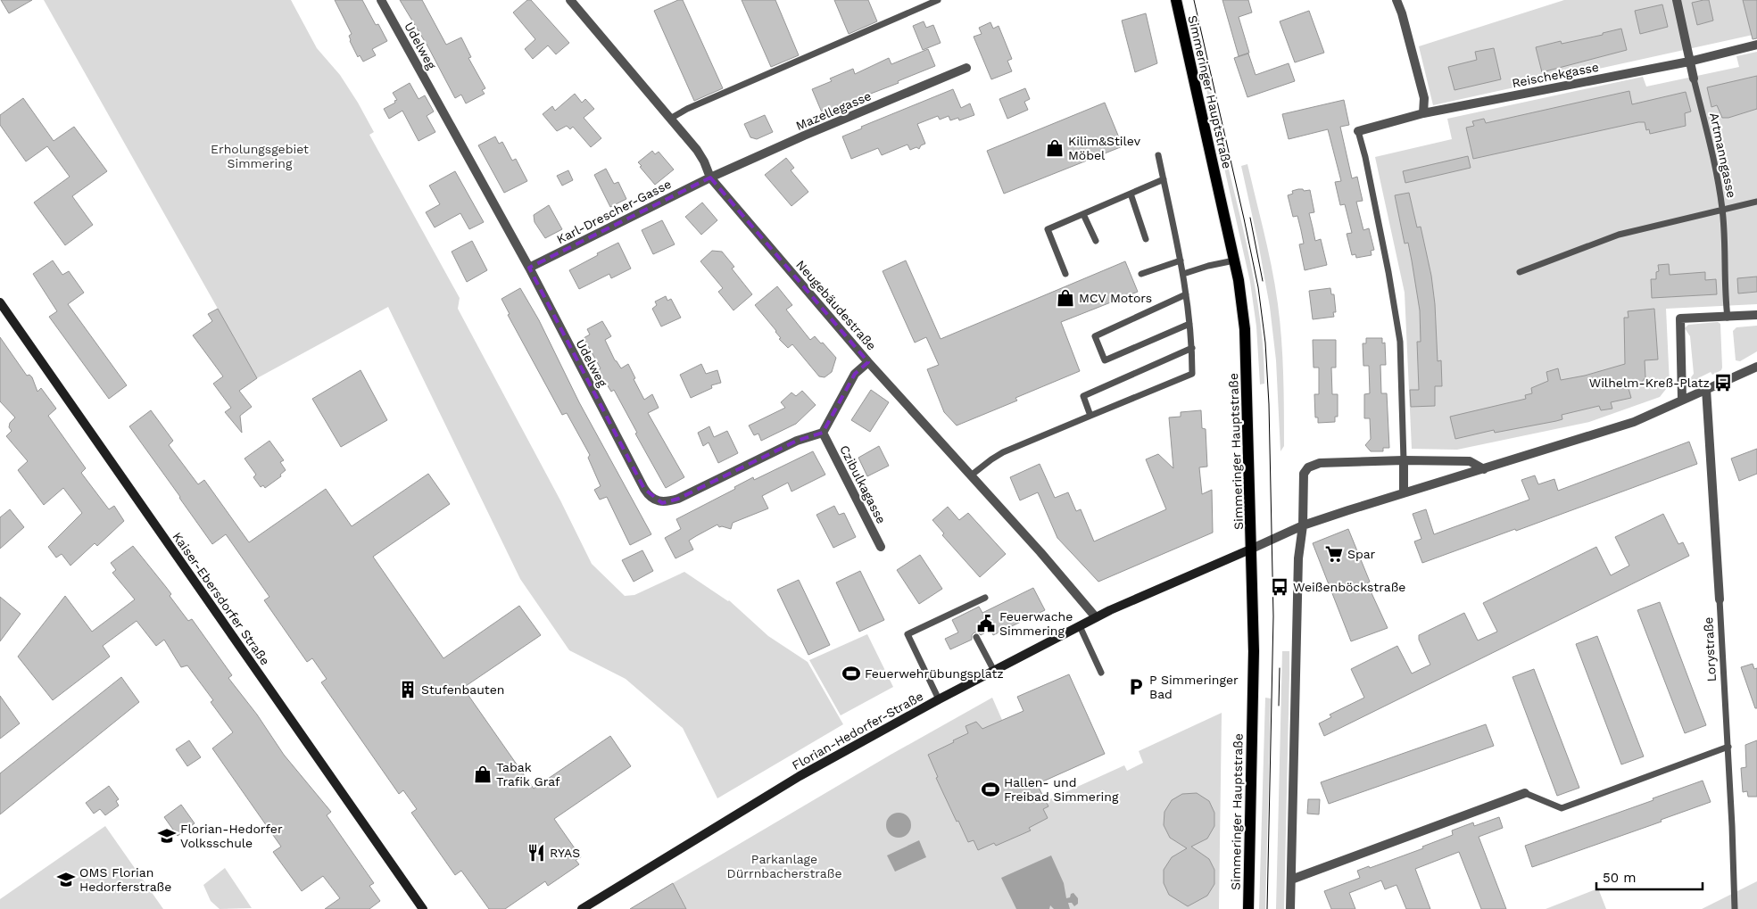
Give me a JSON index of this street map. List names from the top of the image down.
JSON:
{
  "streets": {
    "main road": ["Simmeringer Hauptstraße", "Kaiser-Ebersdorfer Straße", "Florian-Hedorfer-Straße"],
    "street": [
      "Udelweg",
      "Reischekgasse",
      "Mazellegasse",
      "Artmanngasse",
      "Karl-Drescher-Gasse",
      "Neugebäudestraße",
      "Czibulkagasse",
      "Lorystraße"
    ]
  },
  "crossings": [
    ["Udelweg", "Karl-Drescher-Gasse"],
    ["Udelweg", "Czibulkagasse"],
    ["Reischekgasse", "Artmanngasse"],
    ["Simmeringer Hauptstraße", "Florian-Hedorfer-Straße"],
    ["Mazellegasse", "Karl-Drescher-Gasse"],
    ["Mazellegasse", "Neugebäudestraße"],
    ["Karl-Drescher-Gasse", "Neugebäudestraße"],
    ["Neugebäudestraße", "Florian-Hedorfer-Straße"]
  ],
  "parks": ["Erholungsgebiet Simmering", "Parkanlage Dürrnbacherstraße"],
  "places": {
    "shop": ["Kilim&Stilev Möbel", "MCV Motors", "Tabak Trafik Graf"],
    "bus stop": ["Wilhelm-Kreß-Platz", "Weißenböckstraße"],
    "supermarket": ["Spar"],
    "public building": ["Feuerwache Simmering"],
    "sports": ["Feuerwehrübungsplatz", "Hallen- und Freibad Simmering"],
    "parking": ["P Simmeringer Bad"],
    "building": ["Stufenbauten"],
    "school or university": ["Florian-Hedorfer Volksschule", "OMS Florian Hedorferstraße"],
    "restaurant": ["RYAS"]
  },
  "scale_bar": "50 m"
}
